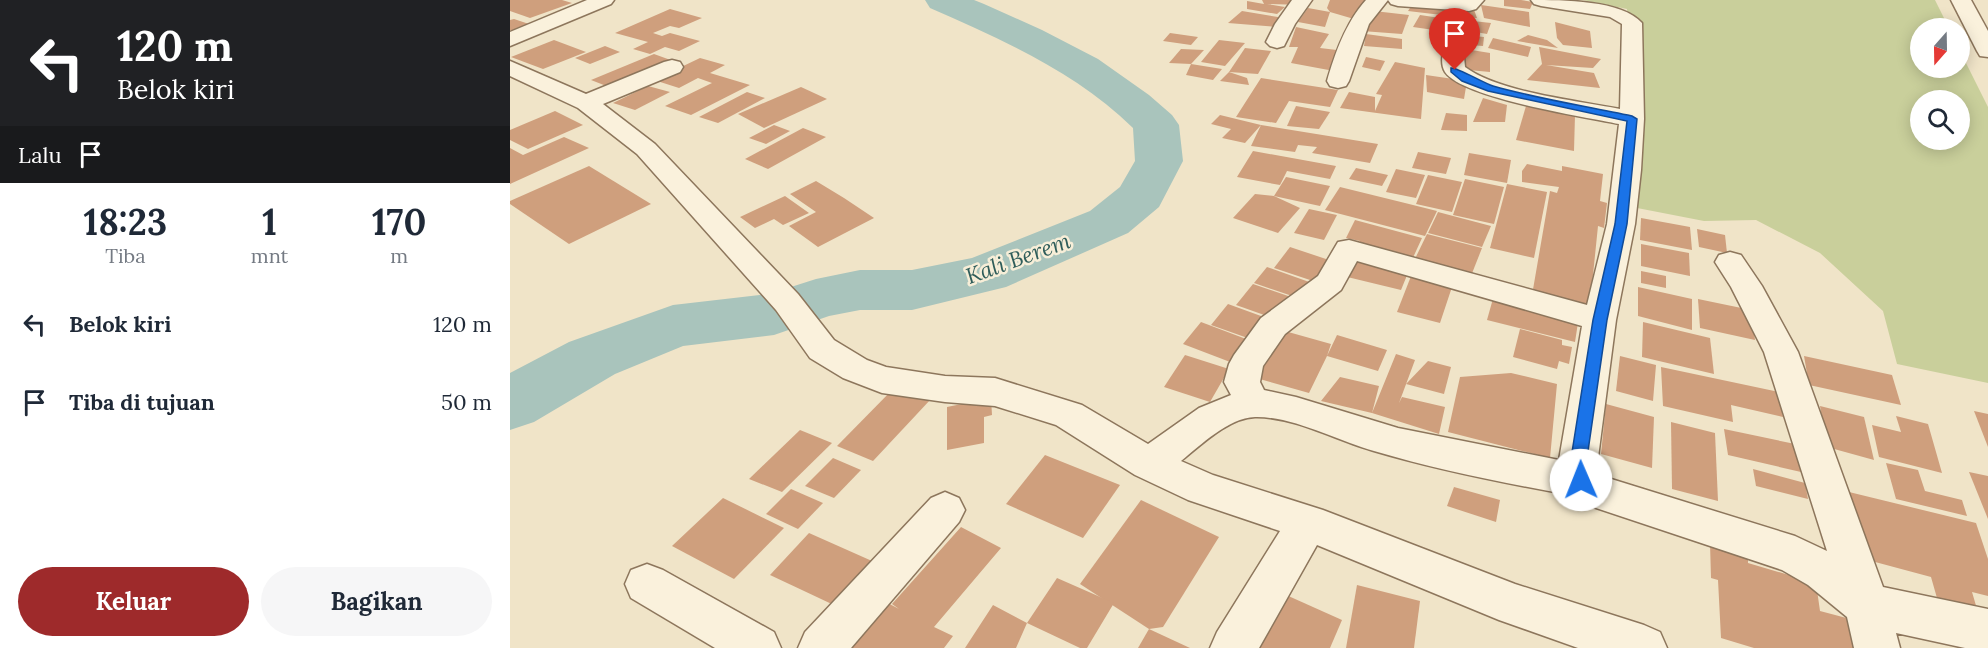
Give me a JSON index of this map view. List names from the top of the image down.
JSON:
{
  "water": ["Kali Berem"],
  "north": "bottom",
  "page": {
    "turn": ["120 m", "Belok kiri"],
    "then": "Lalu",
    "eta": [
      "18:23",
      "Tiba",
      "1",
      "mnt",
      "170",
      "m"
    ],
    "list": [
      {
        "name": "Belok kiri",
        "value": "120 m"
      },
      {
        "name": "Tiba di tujuan",
        "value": "50 m"
      }
    ],
    "buttons": ["Keluar", "Bagikan"]
  }
}
